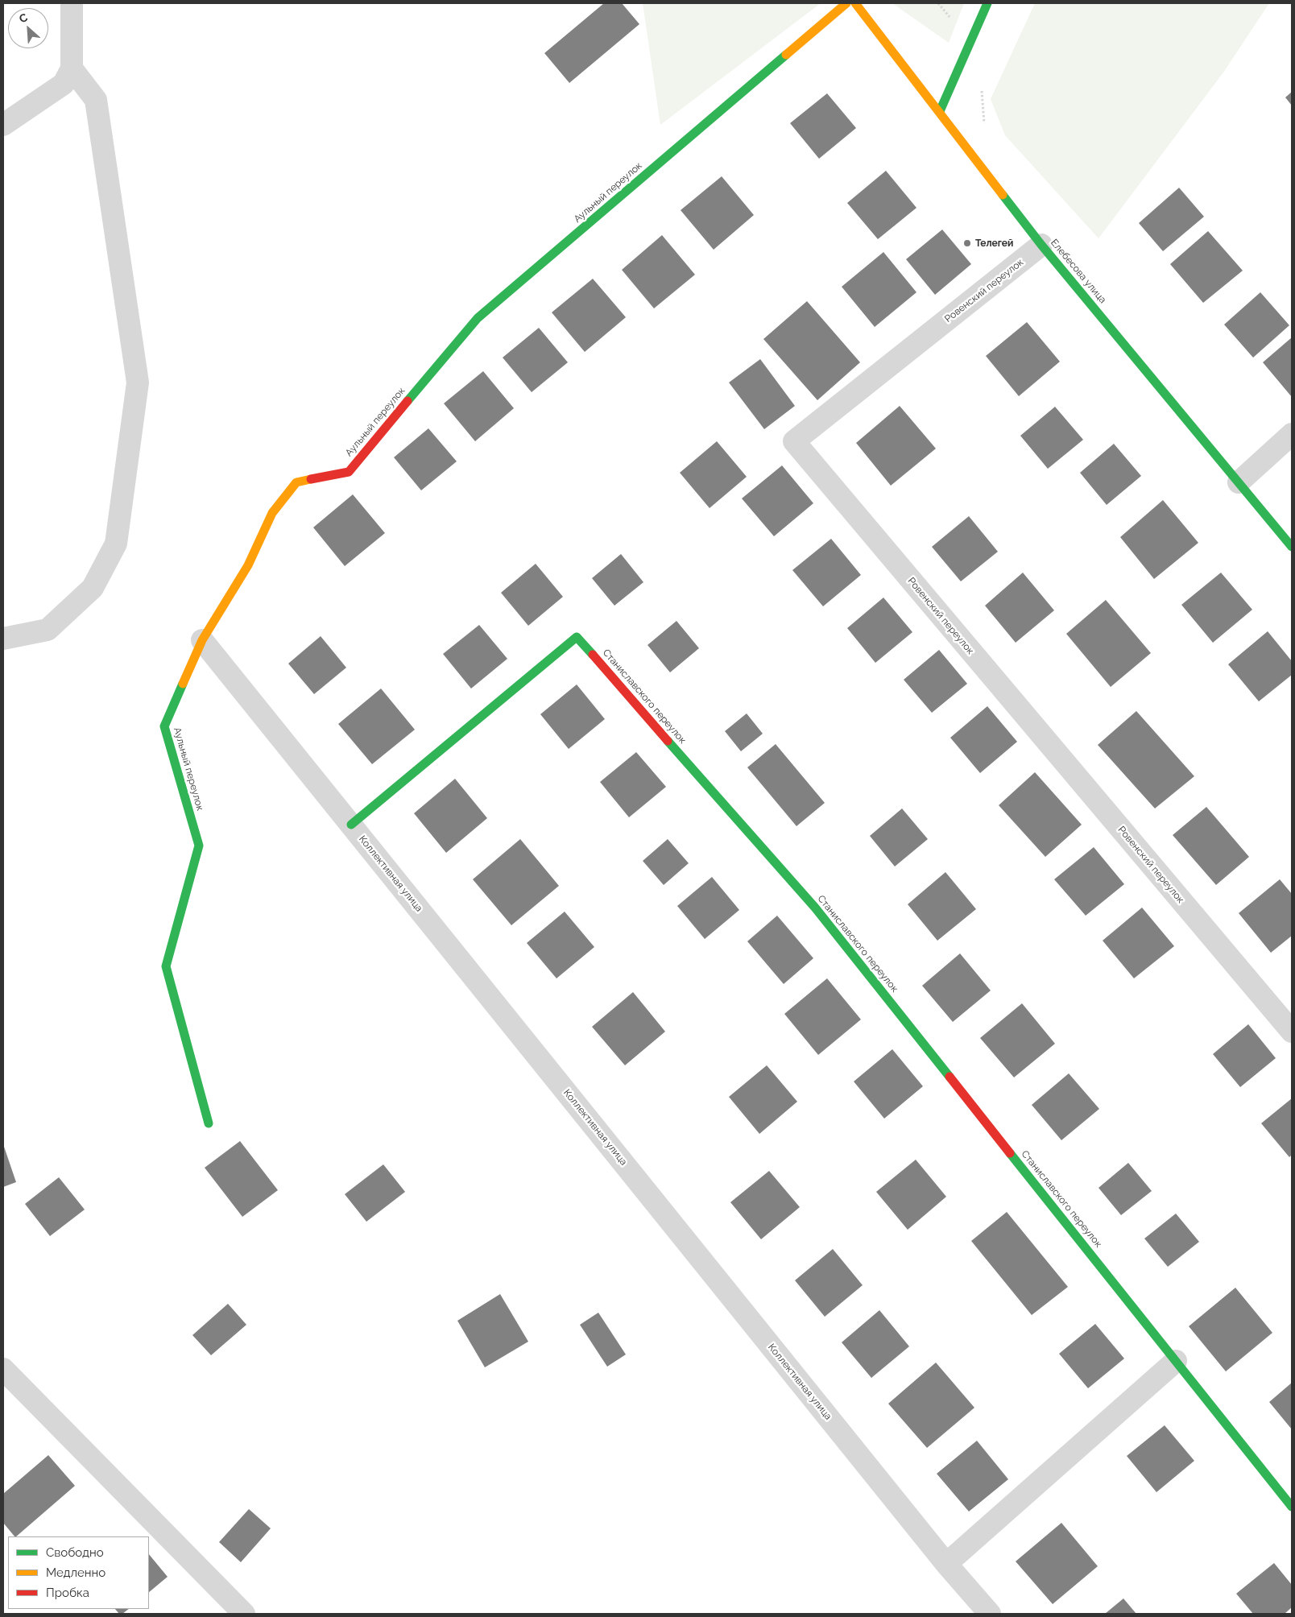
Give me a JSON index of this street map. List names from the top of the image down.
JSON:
{
  "streets": {
    "street": [
      "Аульный переулок",
      "Елебесова улица",
      "Ровенский переулок",
      "Станиславского переулок",
      "Коллективная улица"
    ]
  },
  "crossings": [
    ["Аульный переулок", "Коллективная улица"],
    ["Елебесова улица", "Ровенский переулок"],
    ["Станиславского переулок", "Коллективная улица"]
  ],
  "places": ["Телегей"],
  "legend": ["Свободно", "Медленно", "Пробка"],
  "north": "top left"
}
